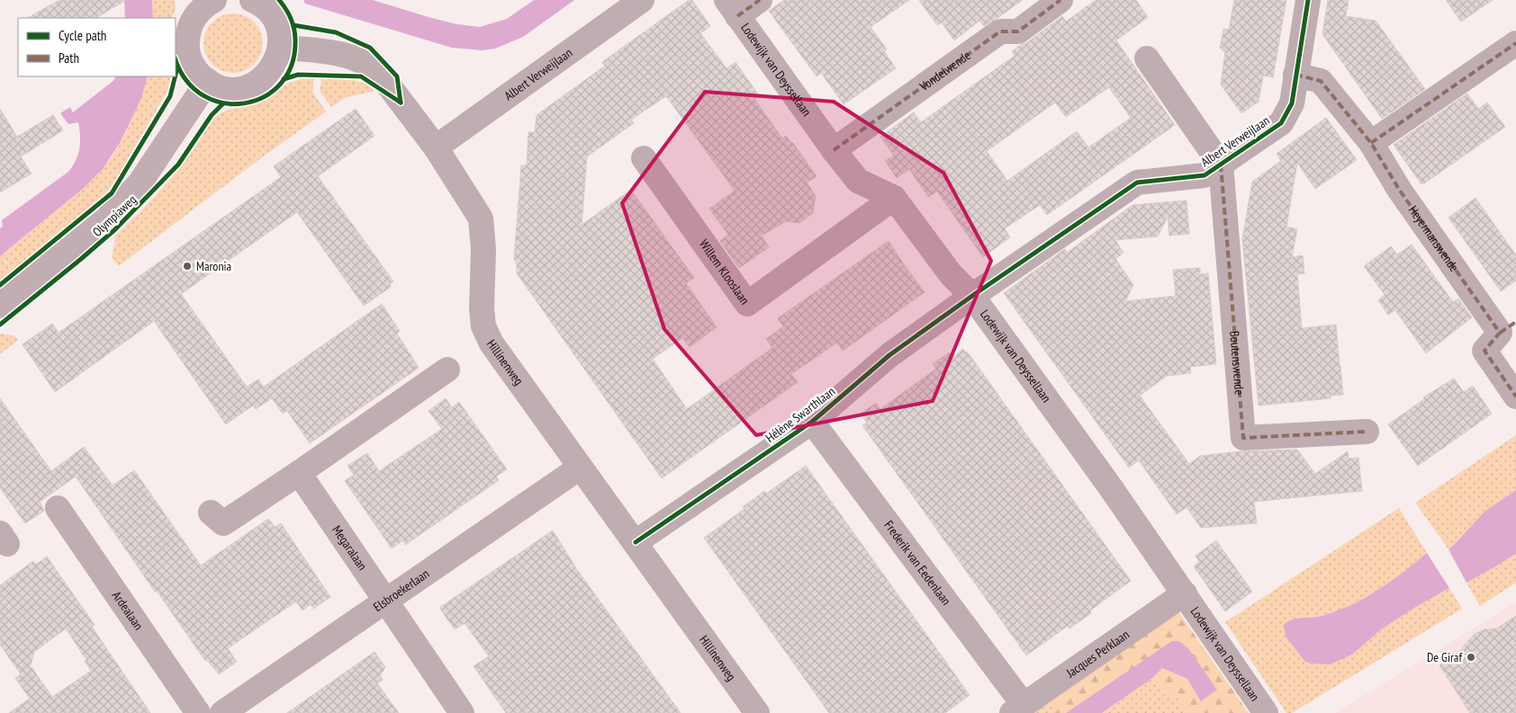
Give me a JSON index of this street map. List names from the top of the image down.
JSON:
{
  "streets": {
    "main road": ["Olympiaweg"],
    "street": [
      "Lodewijk van Deyssellaan",
      "Vondelwende",
      "Albert Verweijlaan",
      "Heyermanswende",
      "Willem Klooslaan",
      "Hillinenweg",
      "Boutenswende",
      "Hélène Swarthlaan",
      "Megaralaan",
      "Frederik van Eedenlaan",
      "Elsbroekerlaan",
      "Ardealaan",
      "Jacques Perklaan"
    ]
  },
  "crossings": [
    ["Lodewijk van Deyssellaan", "Vondelwende"],
    ["Lodewijk van Deyssellaan", "Albert Verweijlaan"],
    ["Lodewijk van Deyssellaan", "Willem Klooslaan"],
    ["Lodewijk van Deyssellaan", "Hélène Swarthlaan"],
    ["Lodewijk van Deyssellaan", "Jacques Perklaan"],
    ["Albert Verweijlaan", "Heyermanswende"],
    ["Albert Verweijlaan", "Hillinenweg"],
    ["Albert Verweijlaan", "Boutenswende"],
    ["Albert Verweijlaan", "Hélène Swarthlaan"],
    ["Hillinenweg", "Hélène Swarthlaan"],
    ["Hillinenweg", "Elsbroekerlaan"],
    ["Hélène Swarthlaan", "Frederik van Eedenlaan"],
    ["Megaralaan", "Elsbroekerlaan"],
    ["Frederik van Eedenlaan", "Jacques Perklaan"]
  ],
  "places": ["Maronia", "De Giraf"],
  "legend": ["Cycle path", "Path"]
}
